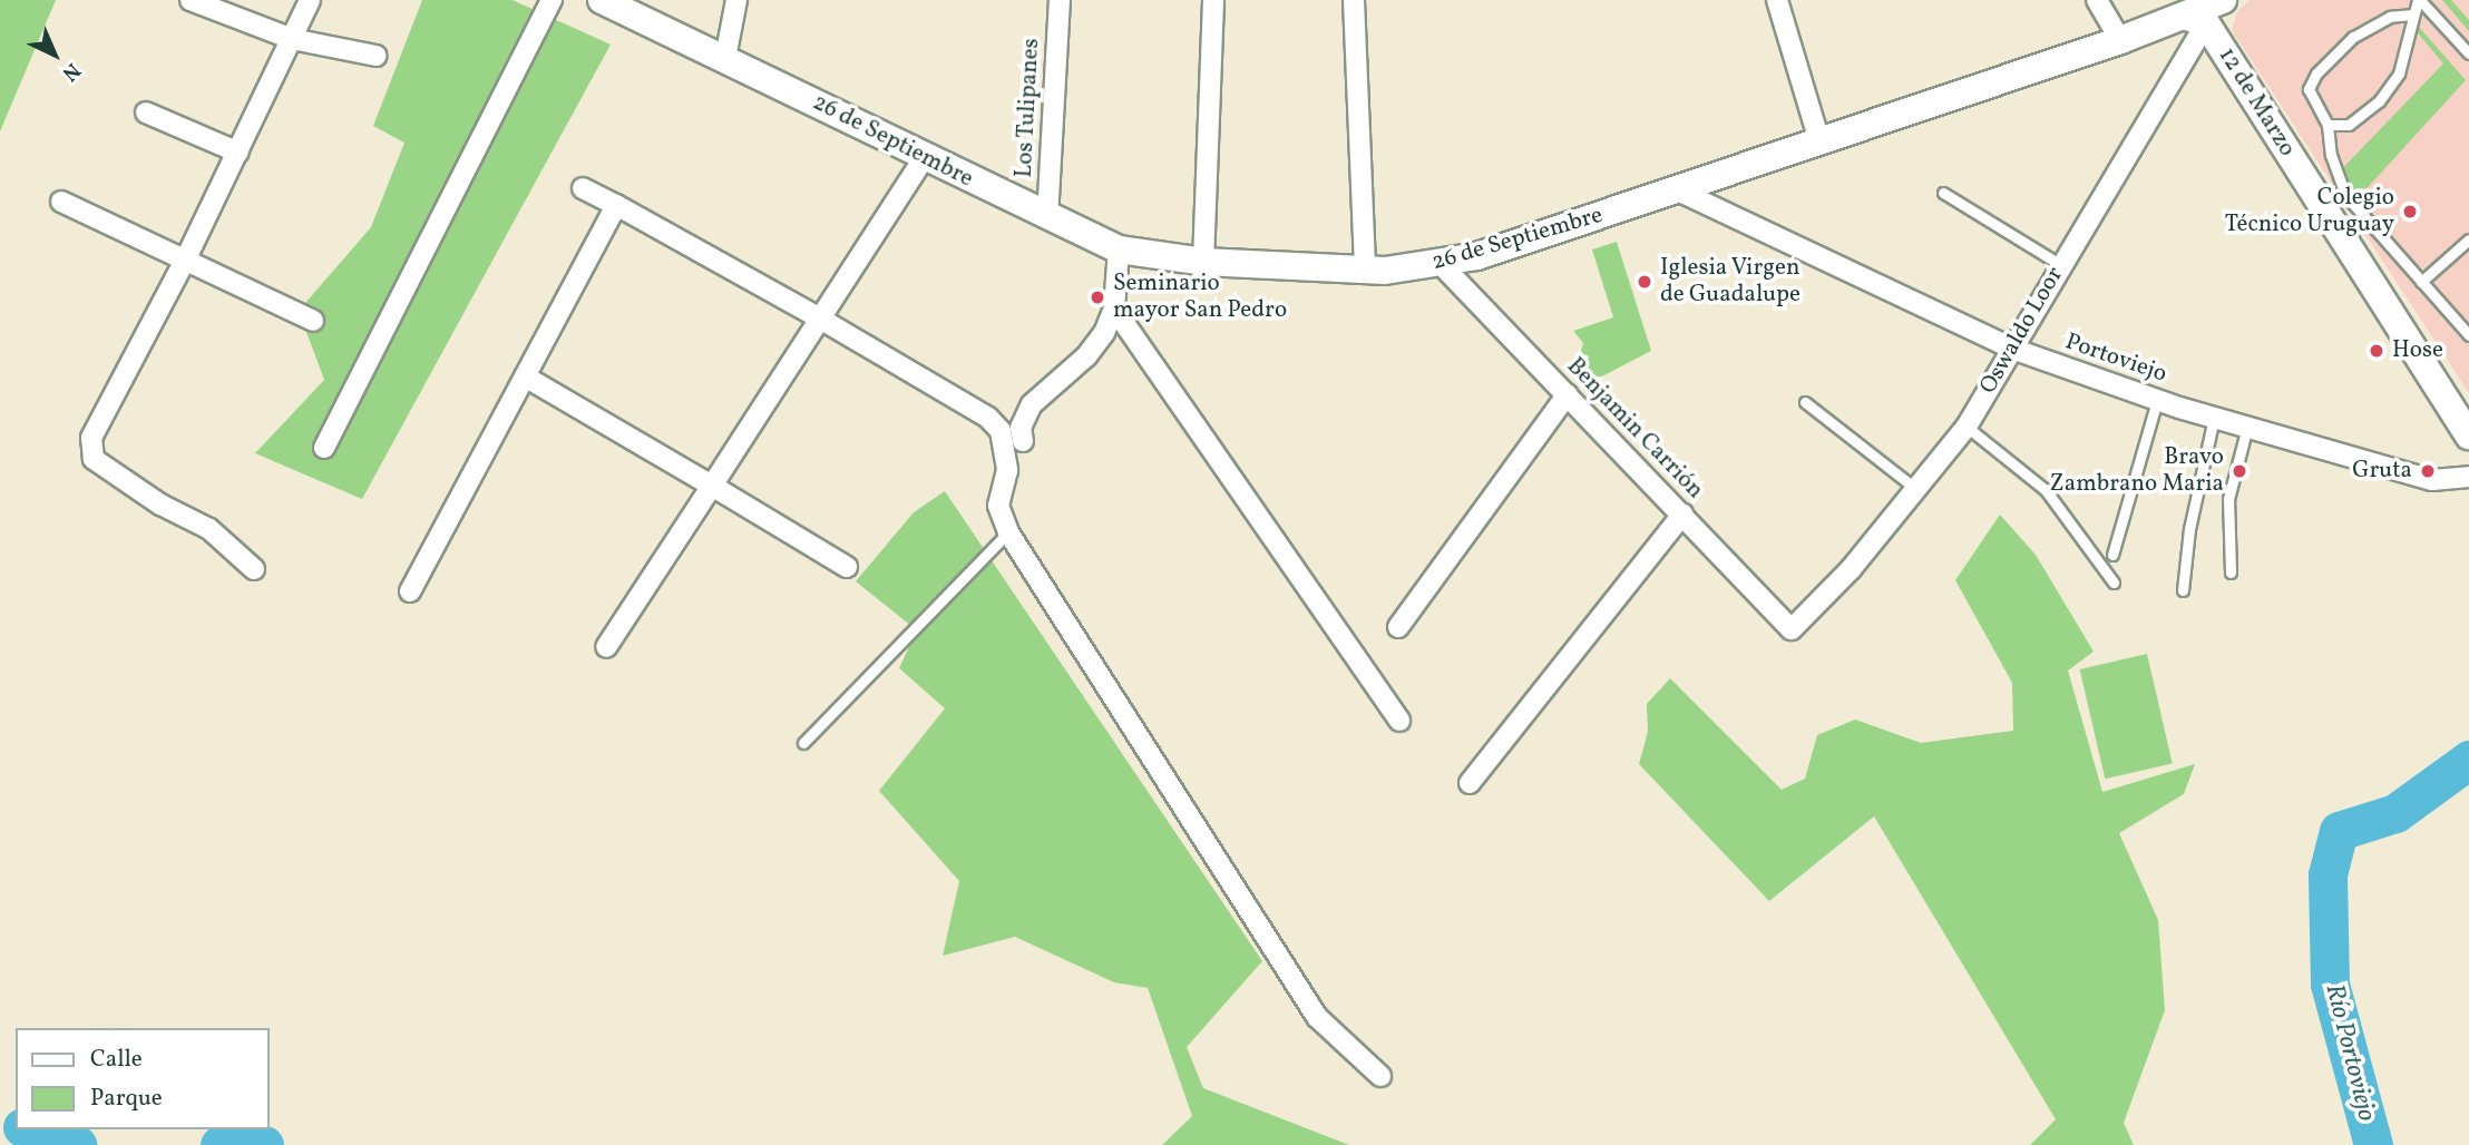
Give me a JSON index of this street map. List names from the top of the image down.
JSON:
{
  "streets": {
    "street": [
      "12 de Marzo",
      "Los Tulipanes",
      "26 de Septiembre",
      "Oswaldo Loor",
      "Portoviejo",
      "Benjamin Carrión"
    ]
  },
  "crossings": [
    ["12 de Marzo", "26 de Septiembre"],
    ["12 de Marzo", "Oswaldo Loor"],
    ["Los Tulipanes", "26 de Septiembre"],
    ["26 de Septiembre", "Oswaldo Loor"],
    ["26 de Septiembre", "Portoviejo"],
    ["26 de Septiembre", "Benjamin Carrión"],
    ["Oswaldo Loor", "Portoviejo"],
    ["Oswaldo Loor", "Benjamin Carrión"]
  ],
  "water": ["Río Portoviejo"],
  "places": [
    "Colegio Técnico Uruguay",
    "Iglesia Virgen de Guadalupe",
    "Seminario mayor San Pedro",
    "Hose",
    "Bravo Zambrano Maria",
    "Gruta"
  ],
  "legend": ["Calle", "Parque"],
  "north": "bottom right"
}
